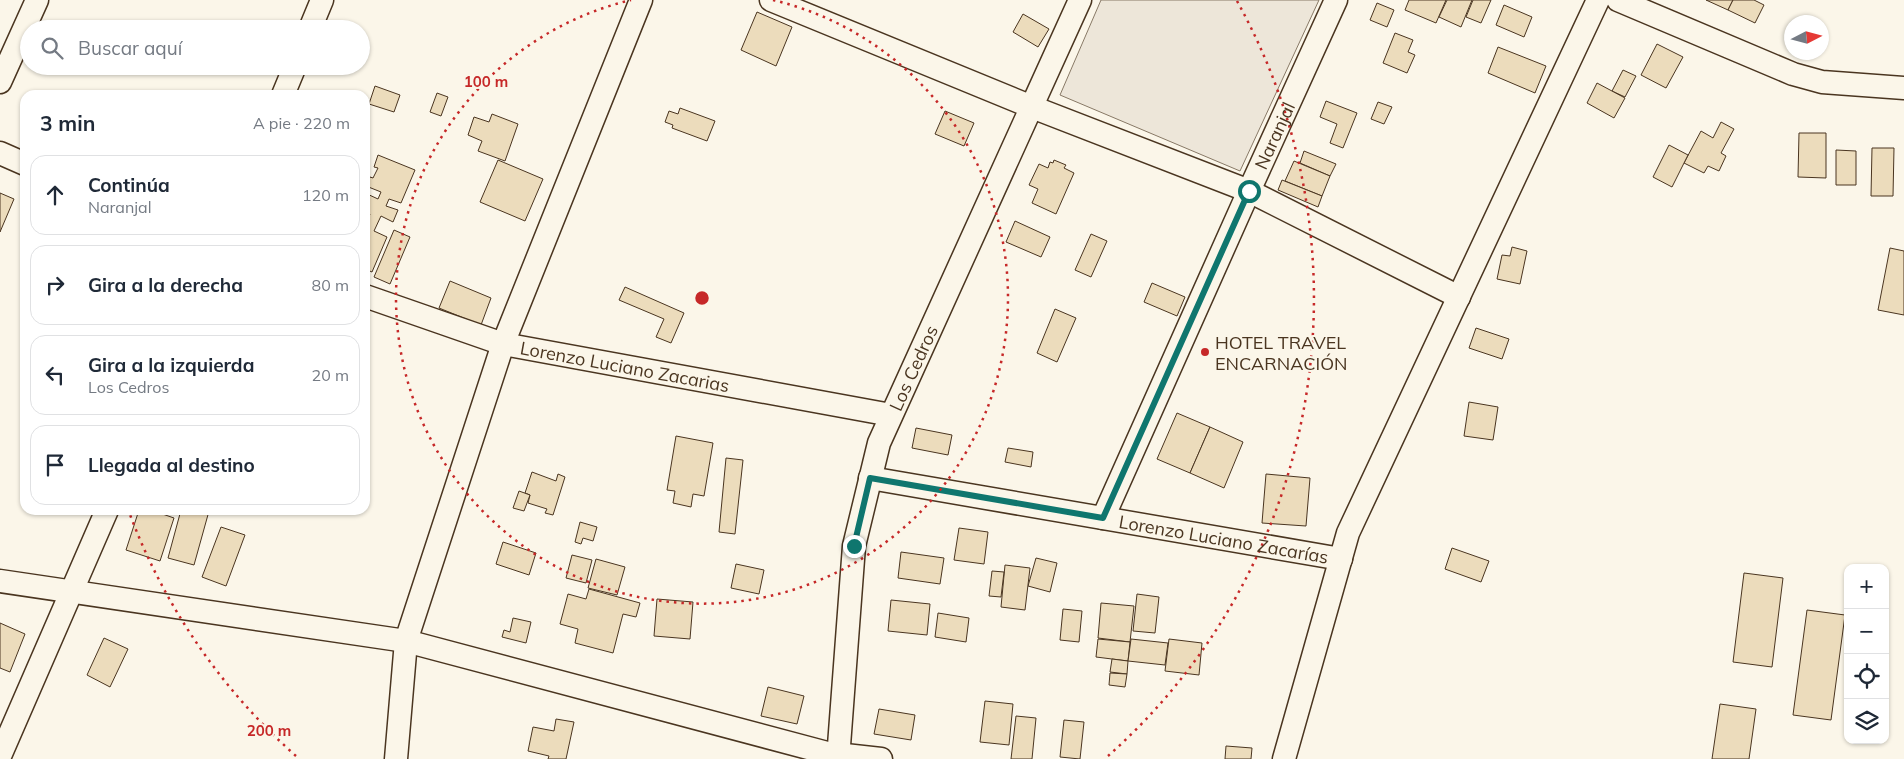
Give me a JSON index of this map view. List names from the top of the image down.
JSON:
{
  "streets": {
    "street": [
      "Naranjal",
      "Lorenzo Luciano Zacarias",
      "Los Cedros",
      "Lorenzo Luciano Zacarías"
    ]
  },
  "crossings": [
    ["Naranjal", "Lorenzo Luciano Zacarías"],
    ["Lorenzo Luciano Zacarias", "Los Cedros"],
    ["Los Cedros", "Lorenzo Luciano Zacarías"]
  ],
  "places": ["HOTEL TRAVEL ENCARNACIÓN"],
  "north": "right",
  "page": {
    "search": "Buscar aquí",
    "heading": ["3 min", "A pie · 220 m"],
    "list": [
      ["Continúa", "Naranjal", "120 m"],
      ["Gira a la derecha", "80 m"],
      ["Gira a la izquierda", "Los Cedros", "20 m"],
      "Llegada al destino"
    ],
    "map_buttons": ["+", "−"]
  },
  "rings": ["100 m", "200 m"]
}
